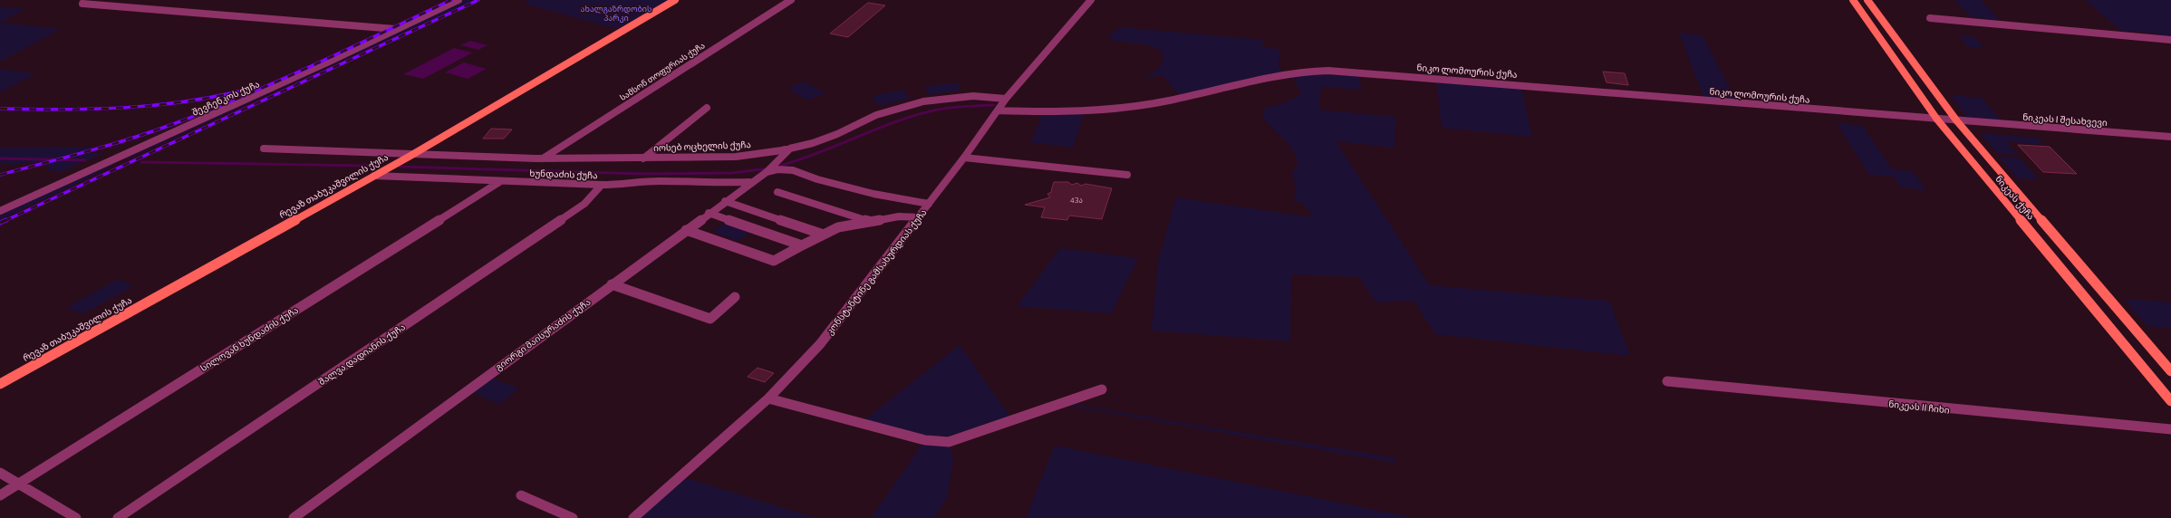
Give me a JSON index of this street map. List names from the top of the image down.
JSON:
{
  "streets": {
    "main road": ["რევაზ თაბუკაშვილის ქუჩა", "ნიკეას ქუჩა"],
    "street": [
      "ნიკო ლომოურის ქუჩა",
      "სამსონ თოფურიას ქუჩა",
      "შევჩენკოს ქუჩა",
      "ნიკეას I შესახვევი",
      "იოსებ ოცხელის ქუჩა",
      "ხუნდაძის ქუჩა",
      "კონსტანტინე გამსახურდიას ქუჩა",
      "გიორგი მაისურაძის ქუჩა",
      "სილოვან ხუნდაძის ქუჩა",
      "შალვა დადიანის ქუჩა",
      "ნიკეას II ჩიხი"
    ]
  },
  "crossings": [
    ["ნიკო ლომოურის ქუჩა", "ნიკეას I შესახვევი"],
    ["ნიკო ლომოურის ქუჩა", "ნიკეას ქუჩა"],
    ["ნიკო ლომოურის ქუჩა", "კონსტანტინე გამსახურდიას ქუჩა"],
    ["სამსონ თოფურიას ქუჩა", "იოსებ ოცხელის ქუჩა"],
    ["ნიკეას I შესახვევი", "ნიკეას ქუჩა"],
    ["იოსებ ოცხელის ქუჩა", "რევაზ თაბუკაშვილის ქუჩა"],
    ["იოსებ ოცხელის ქუჩა", "კონსტანტინე გამსახურდიას ქუჩა"],
    ["იოსებ ოცხელის ქუჩა", "გიორგი მაისურაძის ქუჩა"],
    ["ხუნდაძის ქუჩა", "რევაზ თაბუკაშვილის ქუჩა"],
    ["ხუნდაძის ქუჩა", "გიორგი მაისურაძის ქუჩა"],
    ["ხუნდაძის ქუჩა", "სილოვან ხუნდაძის ქუჩა"],
    ["ხუნდაძის ქუჩა", "შალვა დადიანის ქუჩა"]
  ],
  "parks": ["ახალგაზრდობის პარკი"],
  "house_numbers": ["43ა"]
}
